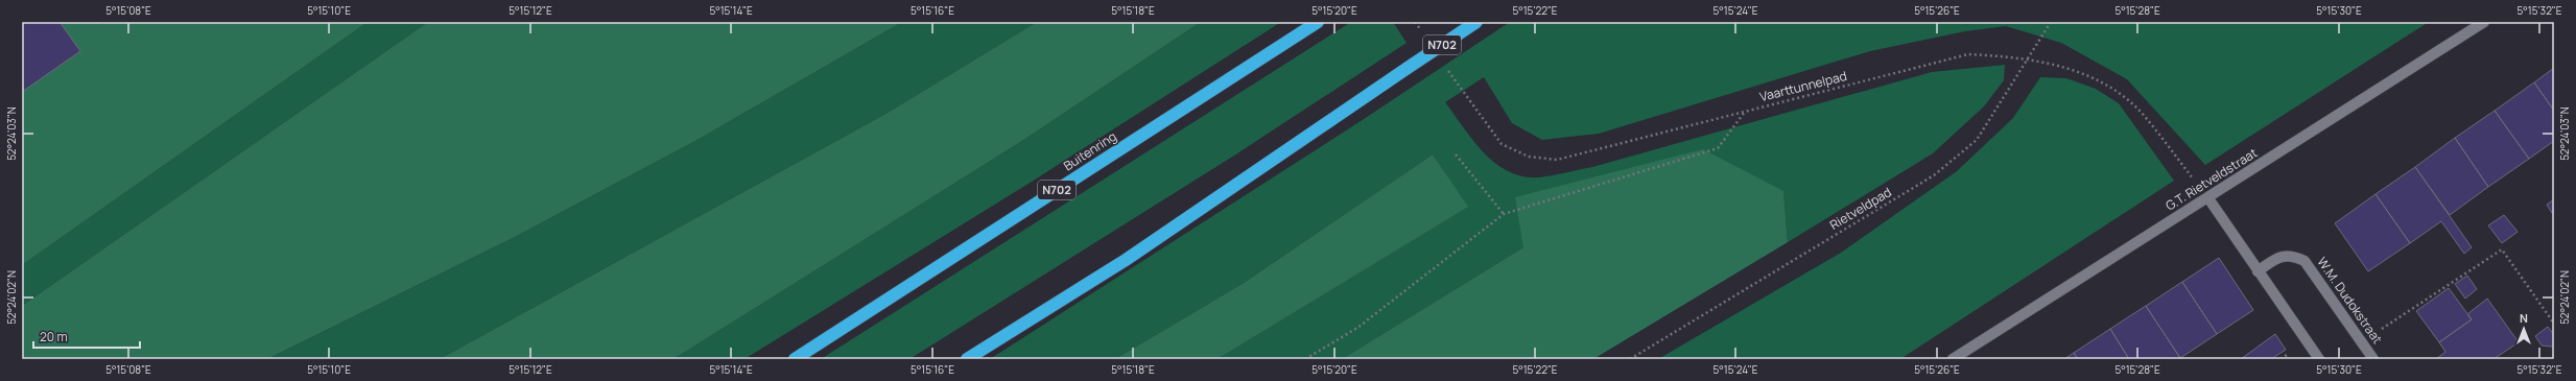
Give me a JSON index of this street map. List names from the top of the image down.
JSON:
{
  "streets": {
    "highway": ["N702", "Buitenring"],
    "street": ["G.T. Rietveldstraat", "W.M. Dudokstraat"],
    "path": ["Vaarttunnelpad", "Rietveldpad"]
  },
  "crossings": [
    ["Vaarttunnelpad", "G.T. Rietveldstraat"],
    ["Vaarttunnelpad", "Rietveldpad"]
  ],
  "scale_bar": "20 m",
  "north": "top",
  "coordinates": [
    "5°15'08\"E",
    "5°15'10\"E",
    "5°15'12\"E",
    "5°15'14\"E",
    "5°15'16\"E",
    "5°15'18\"E",
    "5°15'20\"E",
    "5°15'22\"E",
    "5°15'24\"E",
    "5°15'26\"E",
    "5°15'28\"E",
    "5°15'30\"E",
    "5°15'32\"E",
    "52°24'03\"N",
    "52°24'02\"N"
  ]
}
